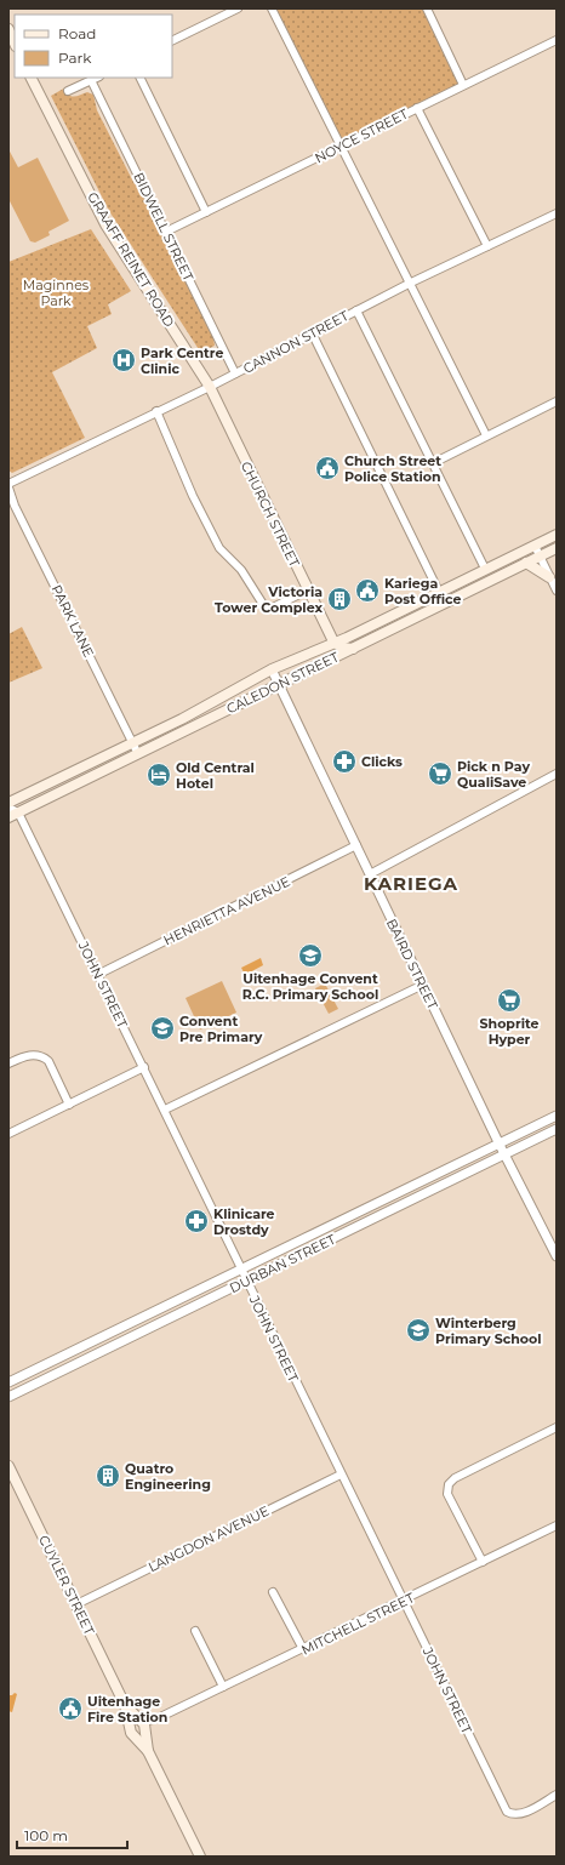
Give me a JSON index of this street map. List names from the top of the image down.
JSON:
{
  "streets": {
    "main road": [
      "GRAAFF REINET ROAD",
      "CHURCH STREET",
      "CALEDON STREET",
      "CUYLER STREET"
    ],
    "street": [
      "NOYCE STREET",
      "BIDWELL STREET",
      "CANNON STREET",
      "PARK LANE",
      "HENRIETTA AVENUE",
      "BAIRD STREET",
      "JOHN STREET",
      "DURBAN STREET",
      "LANGDON AVENUE",
      "MITCHELL STREET"
    ]
  },
  "crossings": [
    ["NOYCE STREET", "BIDWELL STREET"],
    ["BIDWELL STREET", "CANNON STREET"],
    ["GRAAFF REINET ROAD", "CANNON STREET"],
    ["GRAAFF REINET ROAD", "CHURCH STREET"],
    ["CANNON STREET", "CHURCH STREET"],
    ["CANNON STREET", "PARK LANE"],
    ["CHURCH STREET", "CALEDON STREET"],
    ["PARK LANE", "CALEDON STREET"],
    ["CALEDON STREET", "BAIRD STREET"],
    ["CALEDON STREET", "JOHN STREET"],
    ["HENRIETTA AVENUE", "BAIRD STREET"],
    ["HENRIETTA AVENUE", "JOHN STREET"],
    ["BAIRD STREET", "DURBAN STREET"],
    ["JOHN STREET", "DURBAN STREET"],
    ["JOHN STREET", "LANGDON AVENUE"],
    ["JOHN STREET", "MITCHELL STREET"],
    ["LANGDON AVENUE", "CUYLER STREET"],
    ["CUYLER STREET", "MITCHELL STREET"]
  ],
  "districts": ["KARIEGA"],
  "parks": ["Maginnes Park"],
  "places": {
    "hospital": ["Park Centre Clinic"],
    "public building": ["Church Street Police Station", "Kariega Post Office", "Uitenhage Fire Station"],
    "building": ["Victoria Tower Complex", "Quatro Engineering"],
    "pharmacy": ["Clicks", "Klinicare Drostdy"],
    "supermarket": ["Pick n Pay QualiSave", "Shoprite Hyper"],
    "hotel": ["Old Central Hotel"],
    "school or university": ["Uitenhage Convent R.C. Primary School", "Convent Pre Primary", "Winterberg Primary School"]
  },
  "legend": ["Road", "Park"],
  "scale_bar": "100 m"
}
